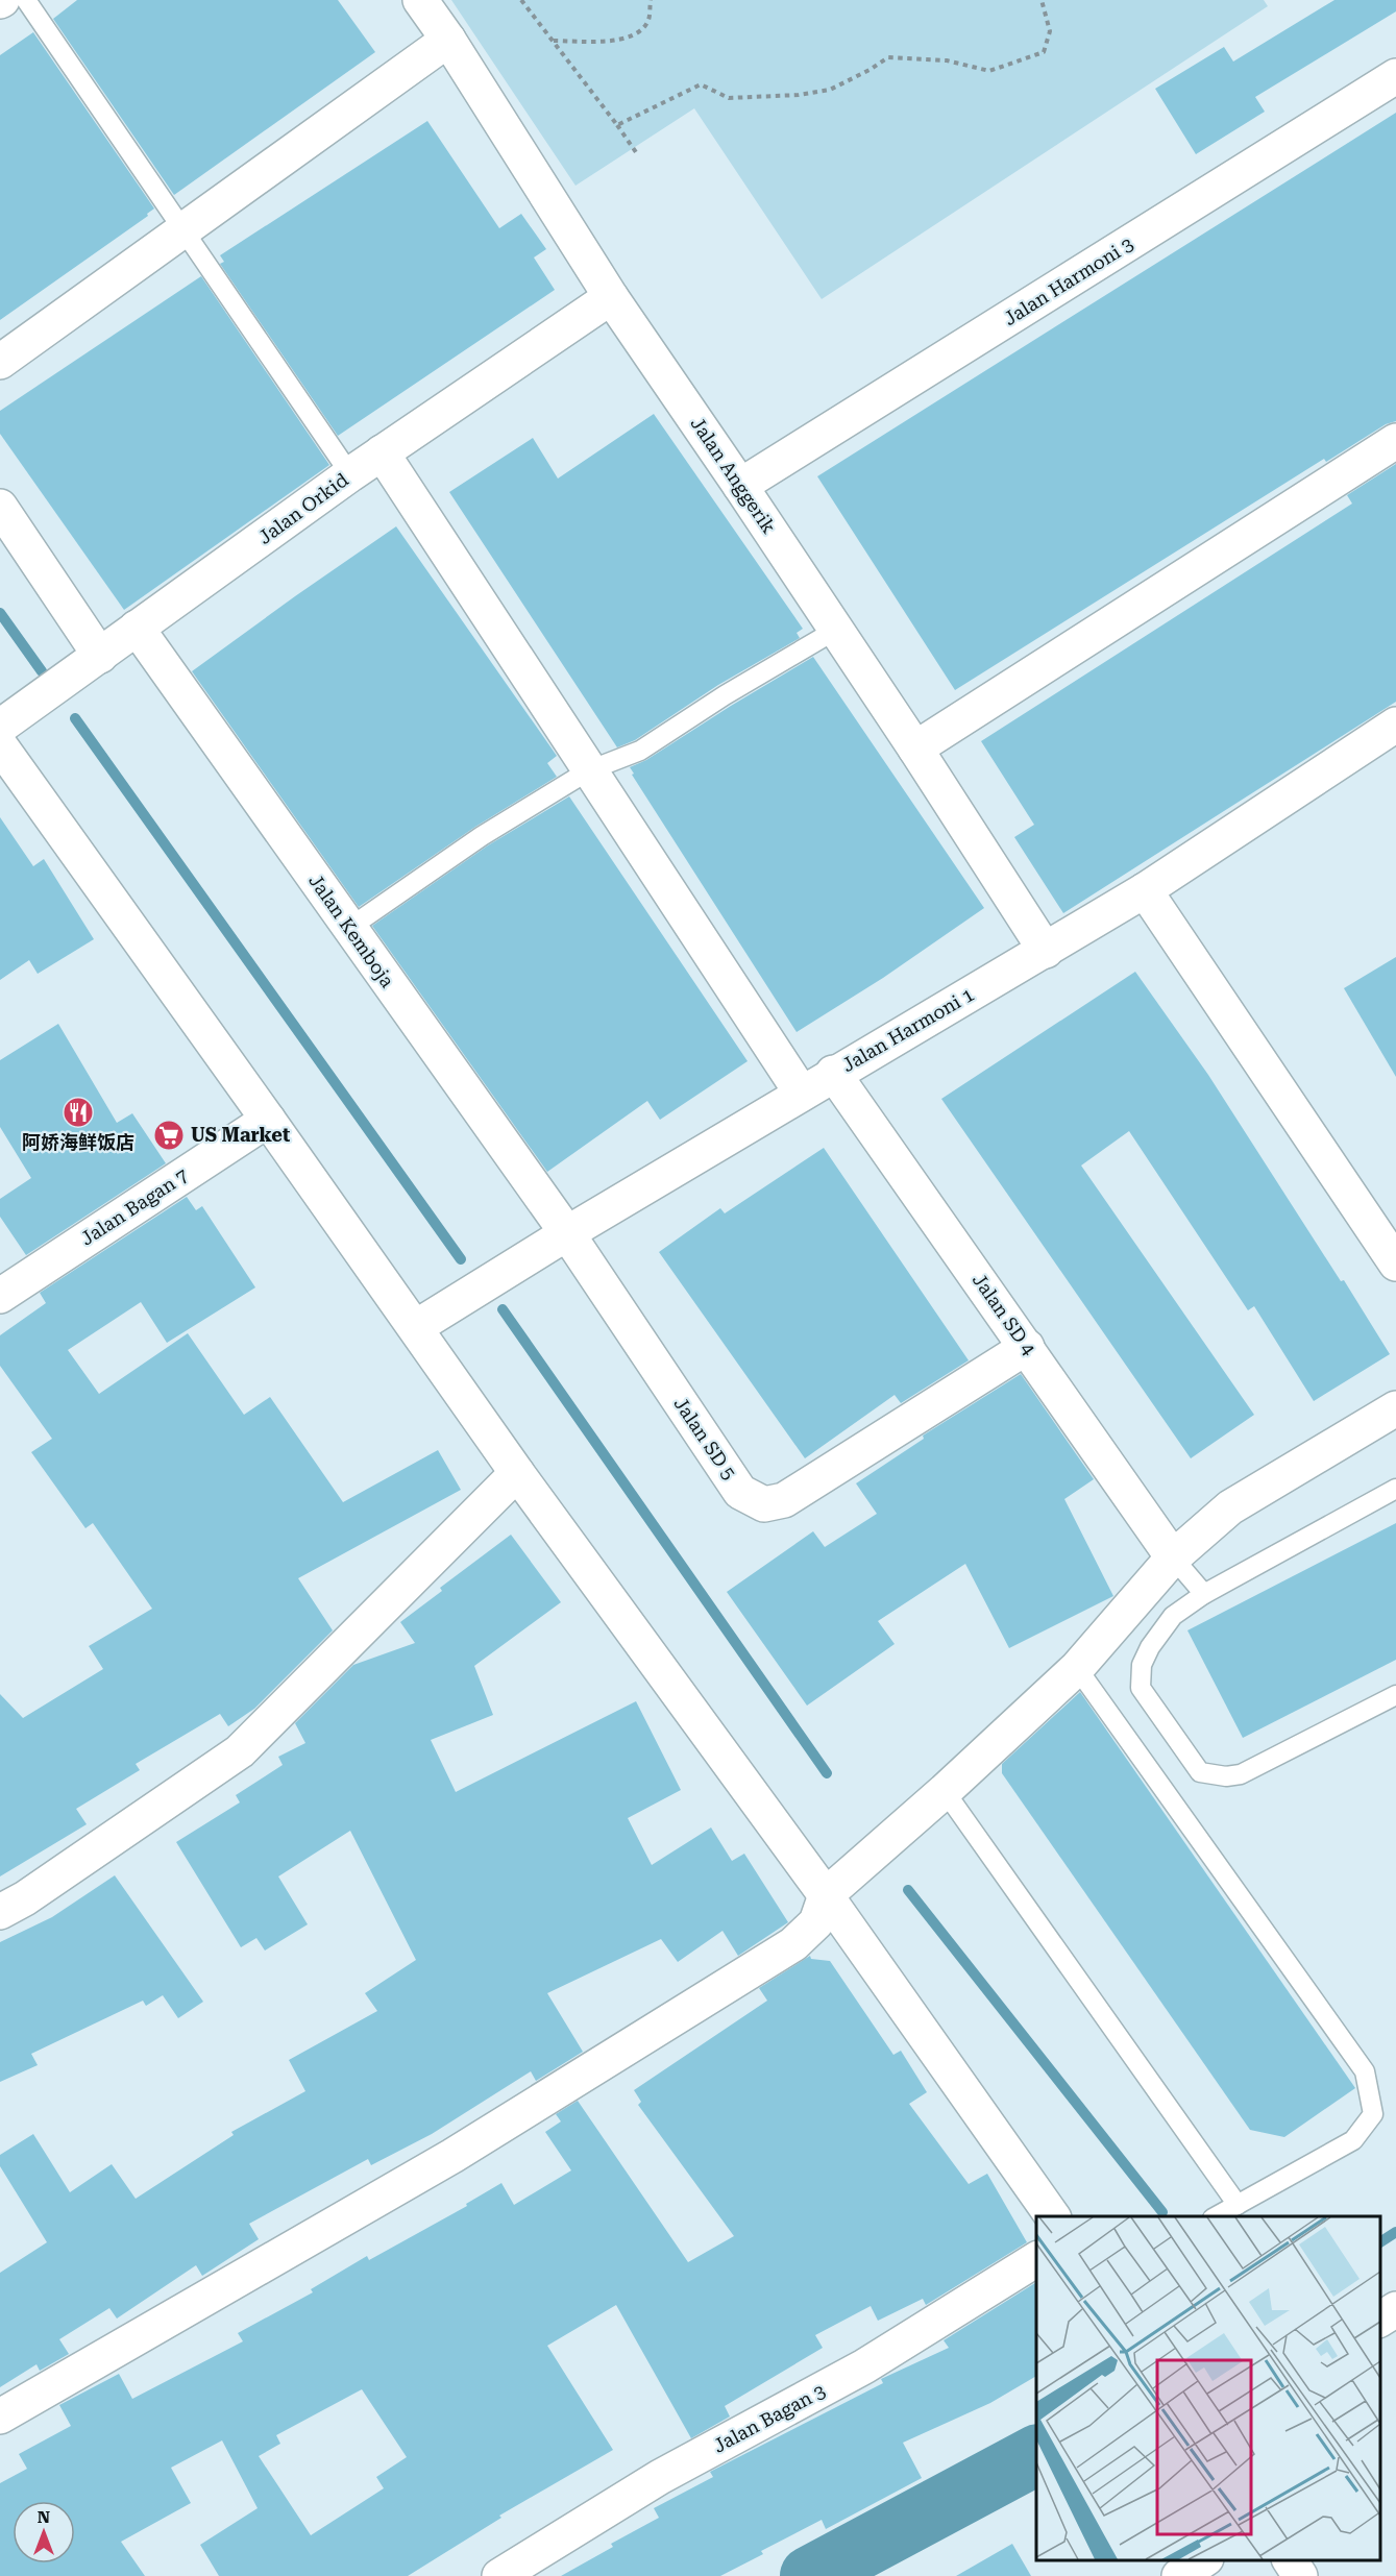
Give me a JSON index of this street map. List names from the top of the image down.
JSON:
{
  "streets": {
    "street": [
      "Jalan Harmoni 3",
      "Jalan Anggerik",
      "Jalan Orkid",
      "Jalan Kemboja",
      "Jalan Harmoni 1",
      "Jalan Bagan 7",
      "Jalan SD 4",
      "Jalan SD 5",
      "Jalan Bagan 3"
    ]
  },
  "crossings": [
    ["Jalan Harmoni 3", "Jalan Anggerik"],
    ["Jalan Anggerik", "Jalan Orkid"],
    ["Jalan Anggerik", "Jalan Harmoni 1"],
    ["Jalan Orkid", "Jalan Kemboja"],
    ["Jalan Kemboja", "Jalan Harmoni 1"],
    ["Jalan Kemboja", "Jalan SD 5"],
    ["Jalan Harmoni 1", "Jalan SD 4"],
    ["Jalan Harmoni 1", "Jalan SD 5"],
    ["Jalan SD 4", "Jalan SD 5"]
  ],
  "places": {
    "restaurant": ["阿娇海鲜饭店"],
    "supermarket": ["US Market"]
  },
  "north": "top"
}
